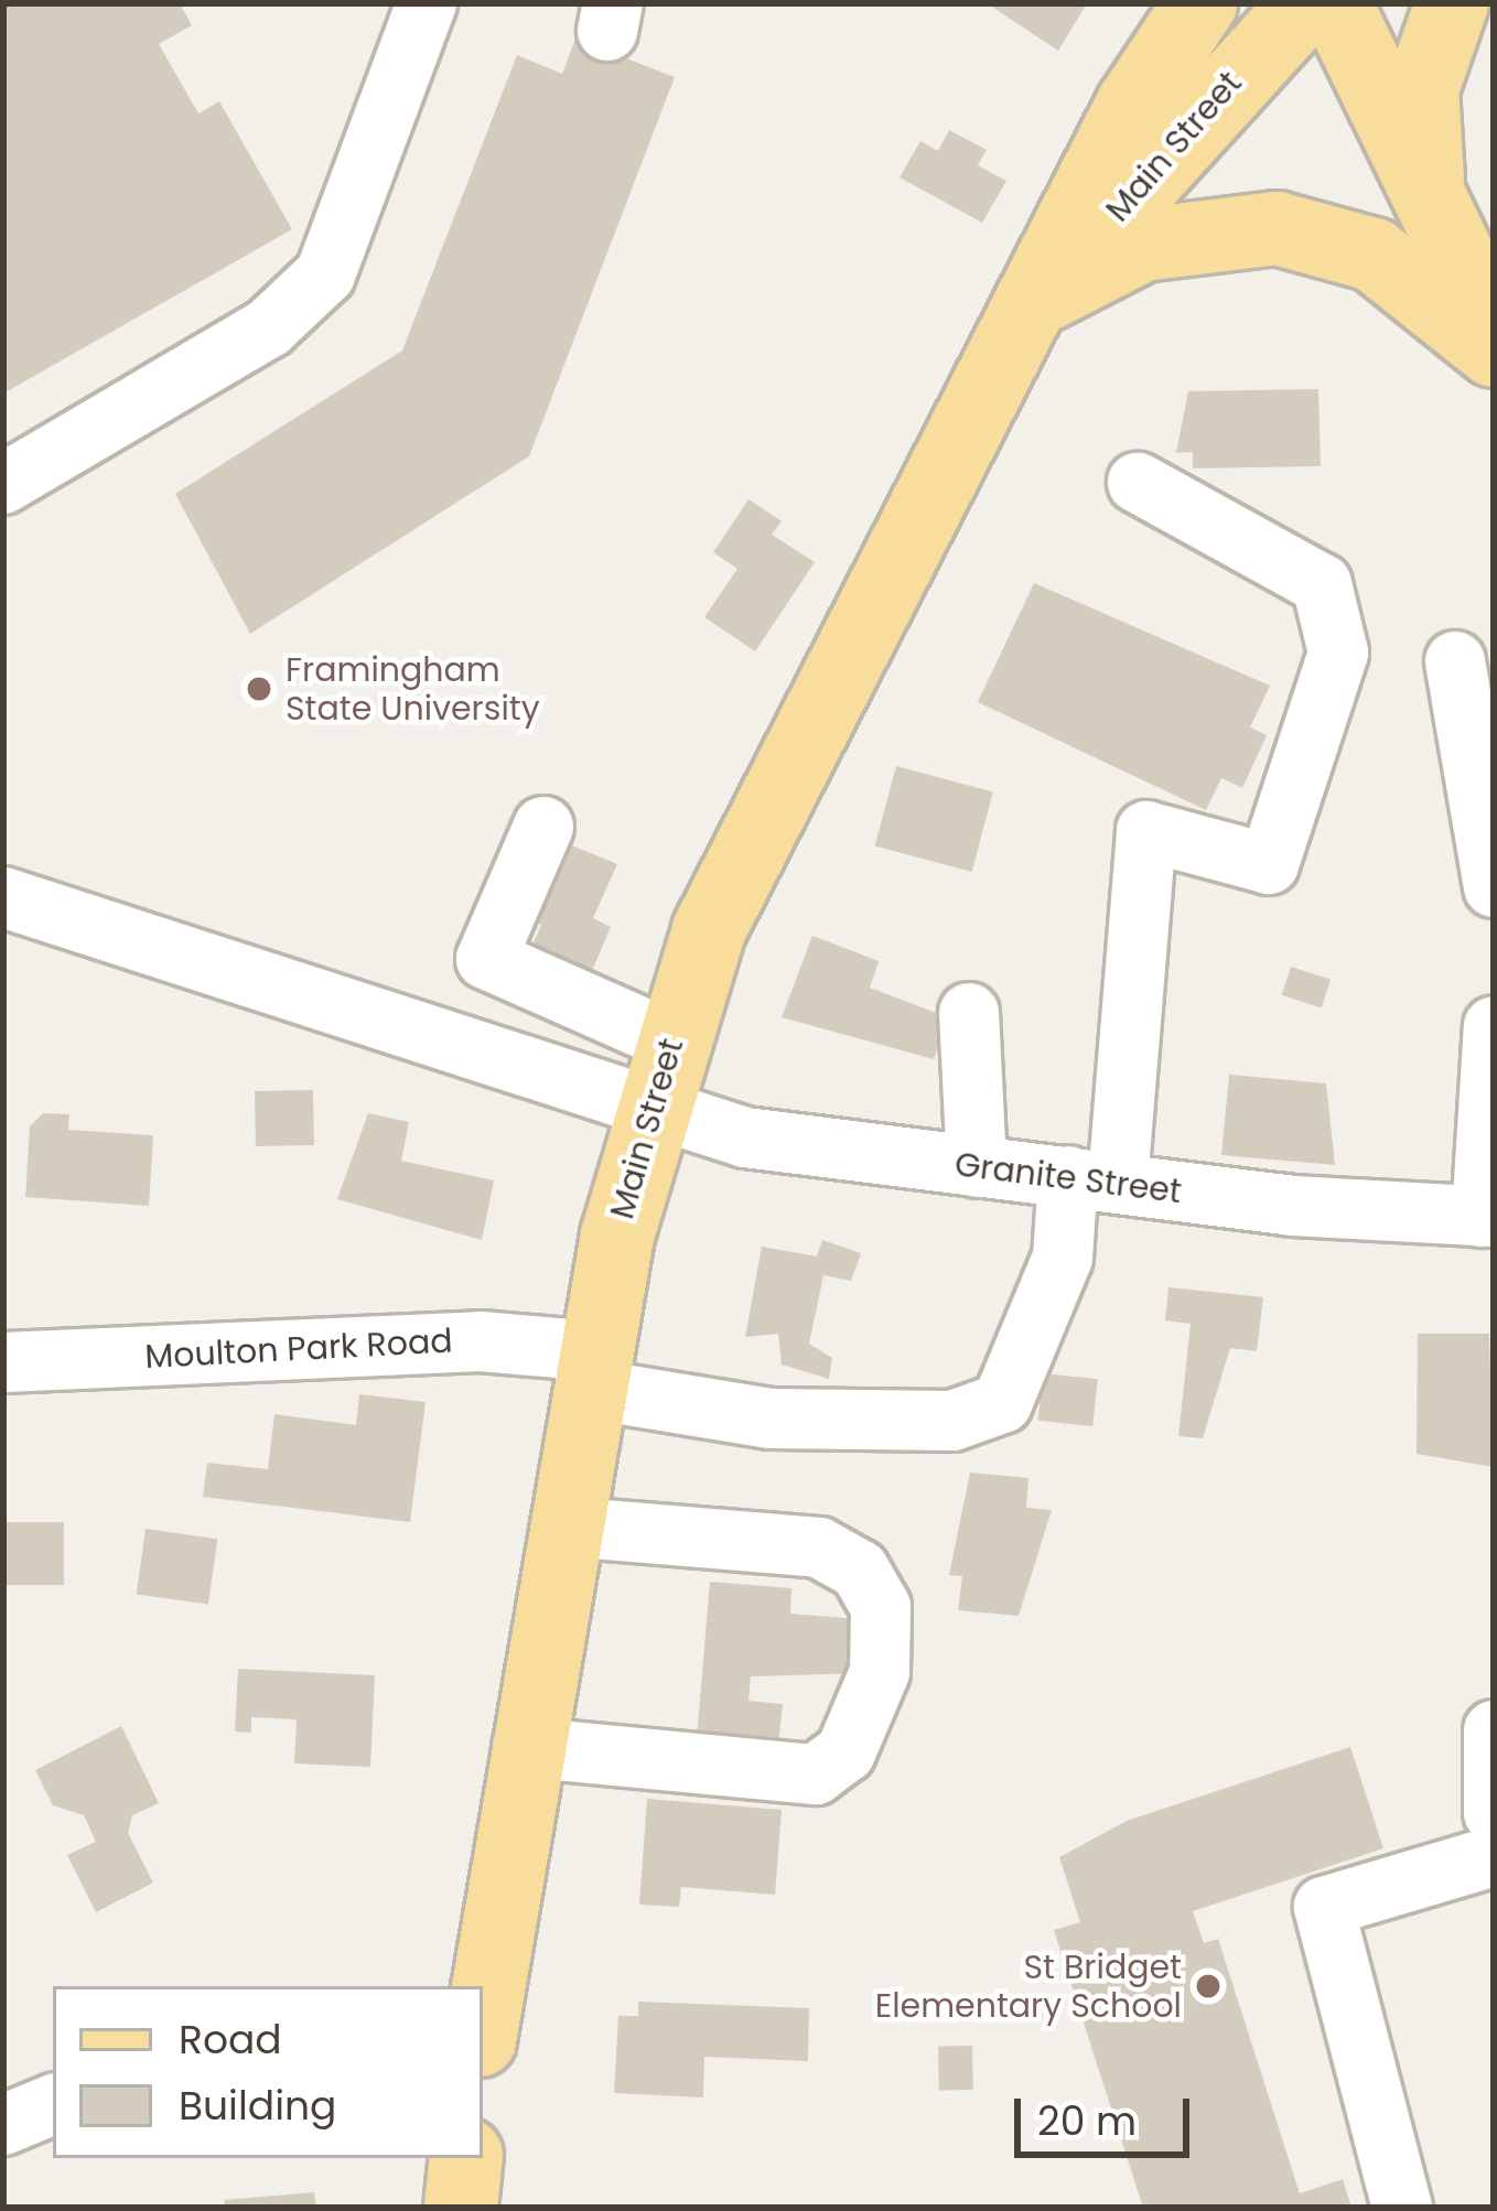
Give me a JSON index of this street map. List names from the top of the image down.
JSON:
{
  "streets": {
    "main road": ["Main Street"],
    "street": ["Granite Street", "Moulton Park Road"]
  },
  "crossings": [
    ["Main Street", "Granite Street"],
    ["Main Street", "Moulton Park Road"],
    ["Granite Street", "Moulton Park Road"]
  ],
  "places": ["Framingham State University", "St Bridget Elementary School"],
  "legend": ["Road", "Building"],
  "scale_bar": "20 m"
}
